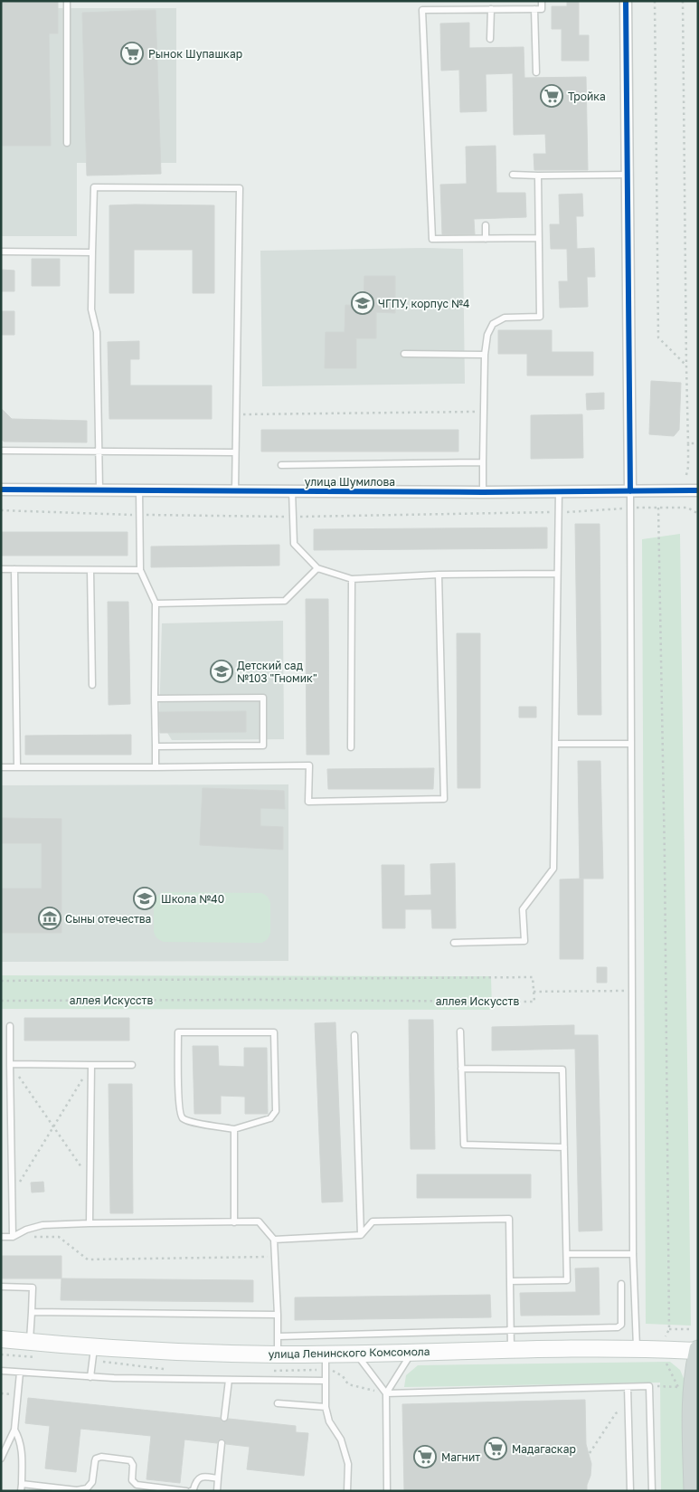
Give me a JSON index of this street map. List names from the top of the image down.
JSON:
{
  "streets": {
    "main road": ["улица Ленинского Комсомола"],
    "street": ["улица Шумилова"],
    "path": ["аллея Искусств"]
  },
  "places": {
    "supermarket": [
      "Рынок Шупашкар",
      "Тройка",
      "Мадагаскар",
      "Магнит"
    ],
    "school or university": ["ЧГПУ, корпус №4", "Детский сад №103 \"Гномик\"", "Школа №40"],
    "museum": ["Сыны отечества"]
  }
}
